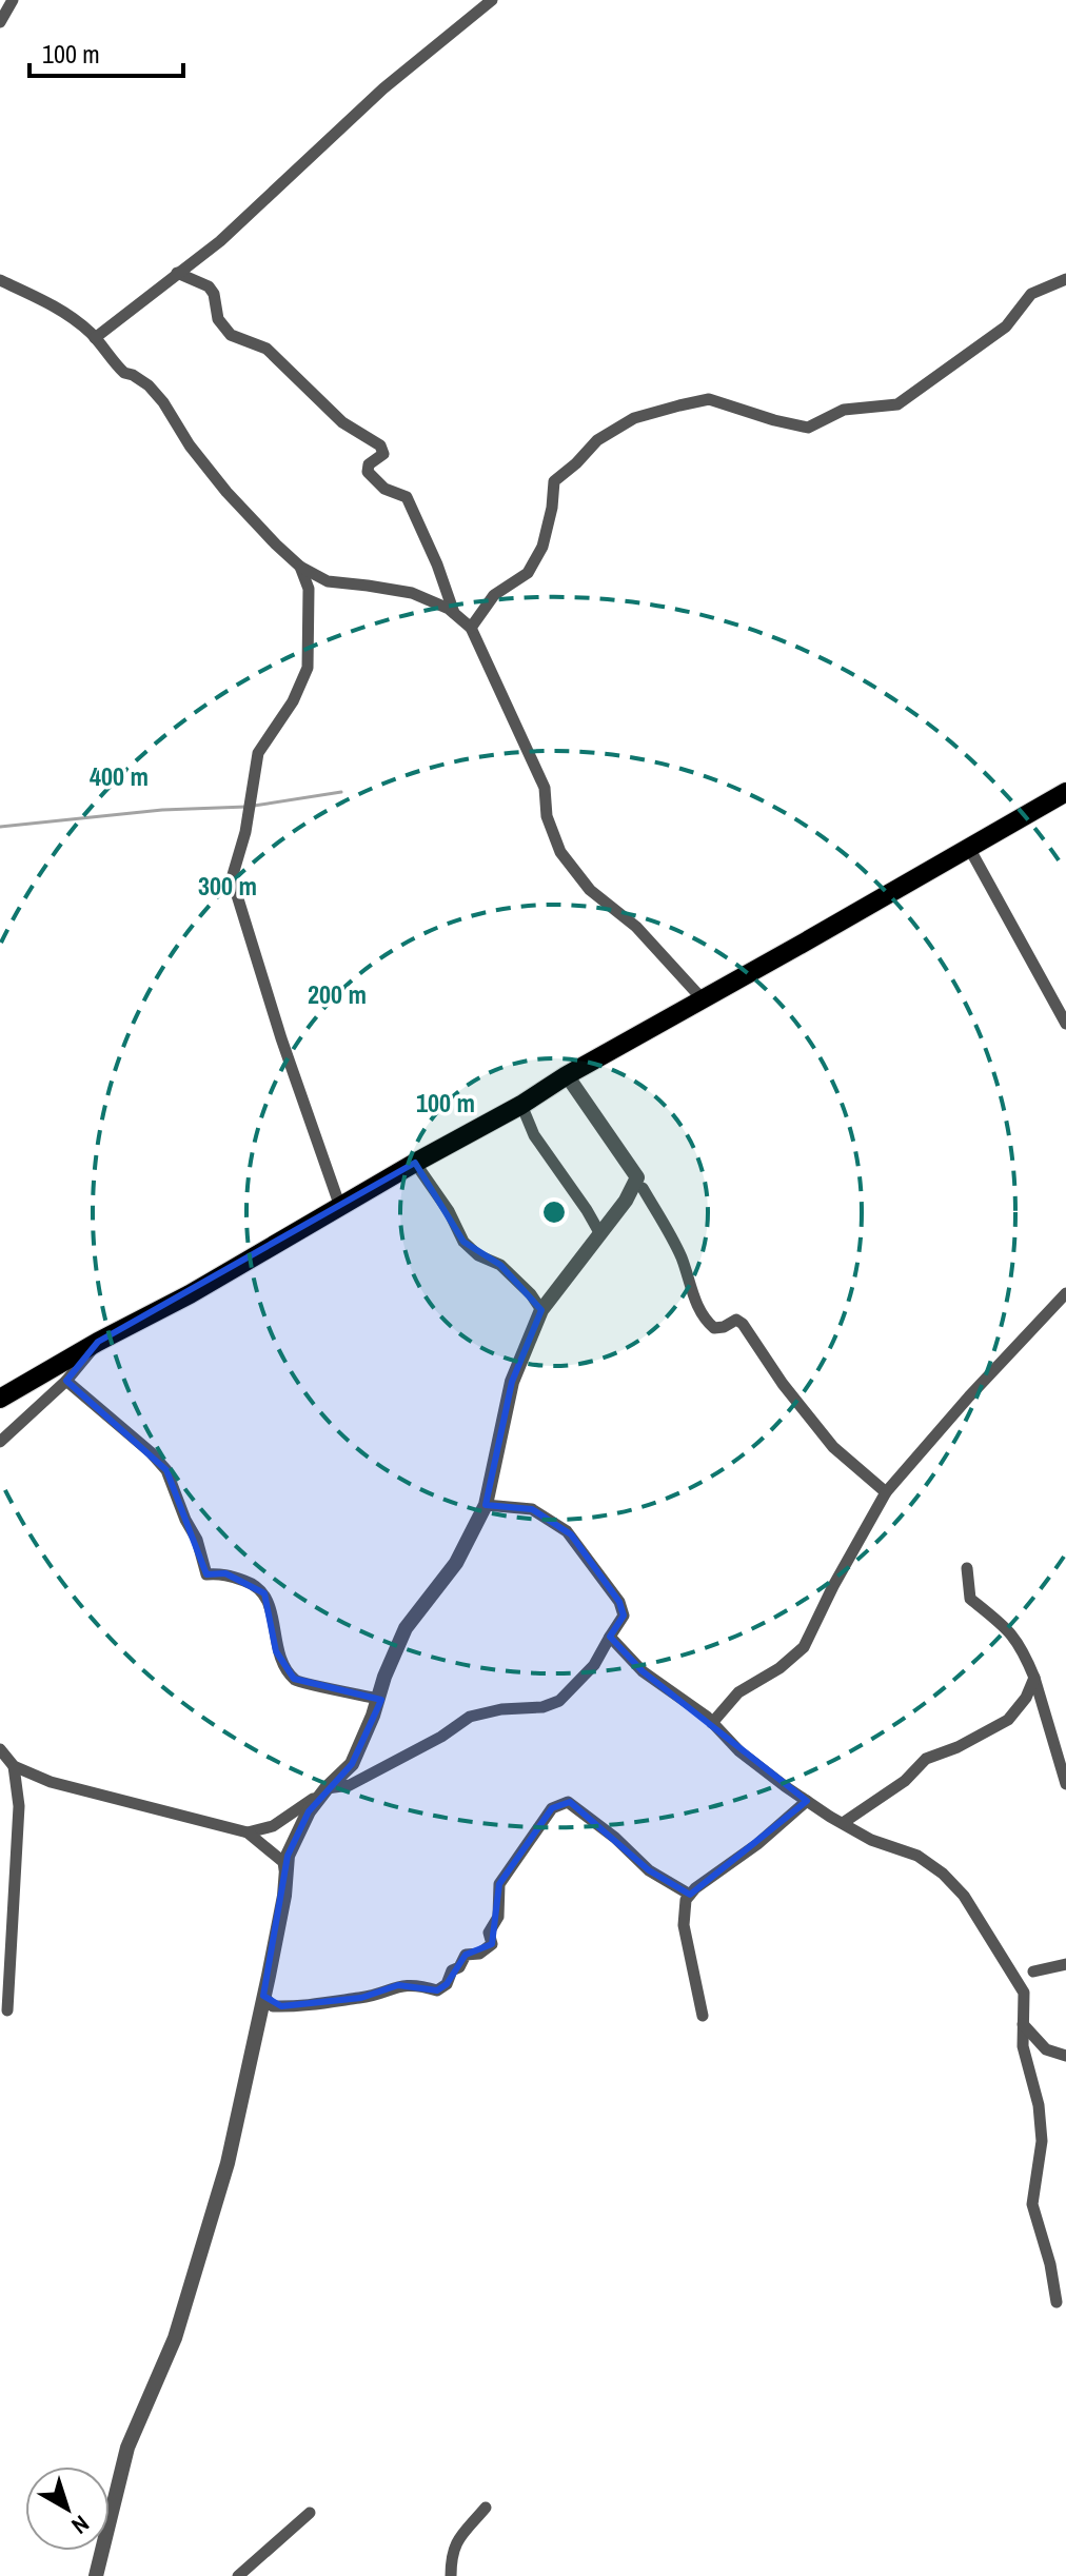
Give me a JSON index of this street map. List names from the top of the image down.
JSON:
{
  "scale_bar": "100 m",
  "north": "bottom right",
  "rings": [
    "400 m",
    "300 m",
    "200 m",
    "100 m"
  ]
}
